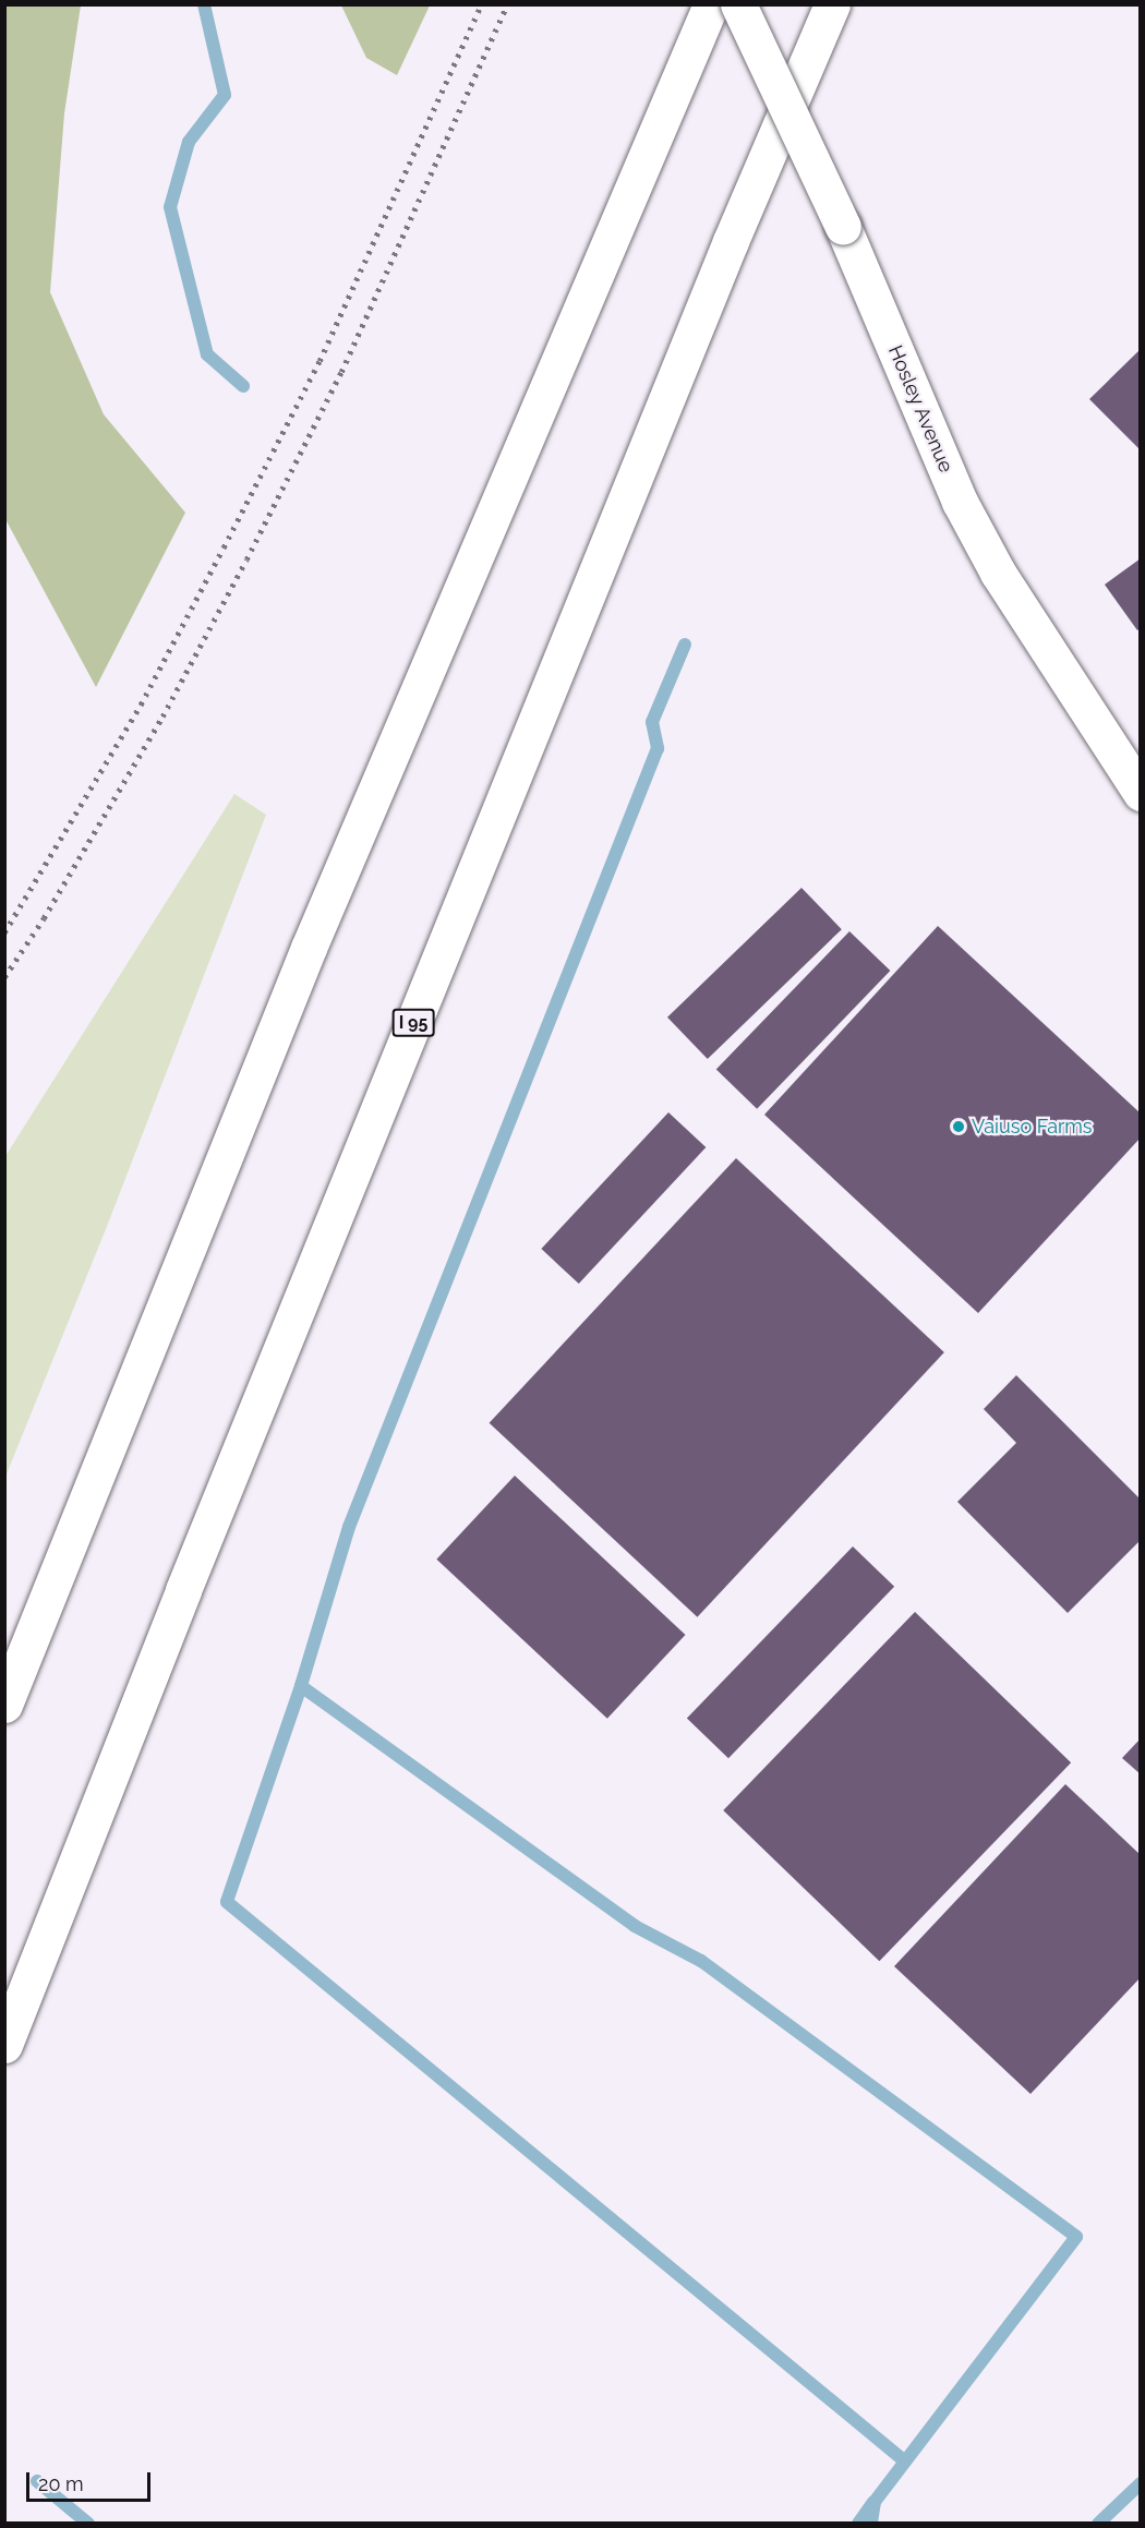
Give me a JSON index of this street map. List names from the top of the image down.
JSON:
{
  "streets": {
    "main road": ["Hosley Avenue", "I 95"]
  },
  "places": ["Vaiuso Farms"],
  "scale_bar": "20 m"
}
